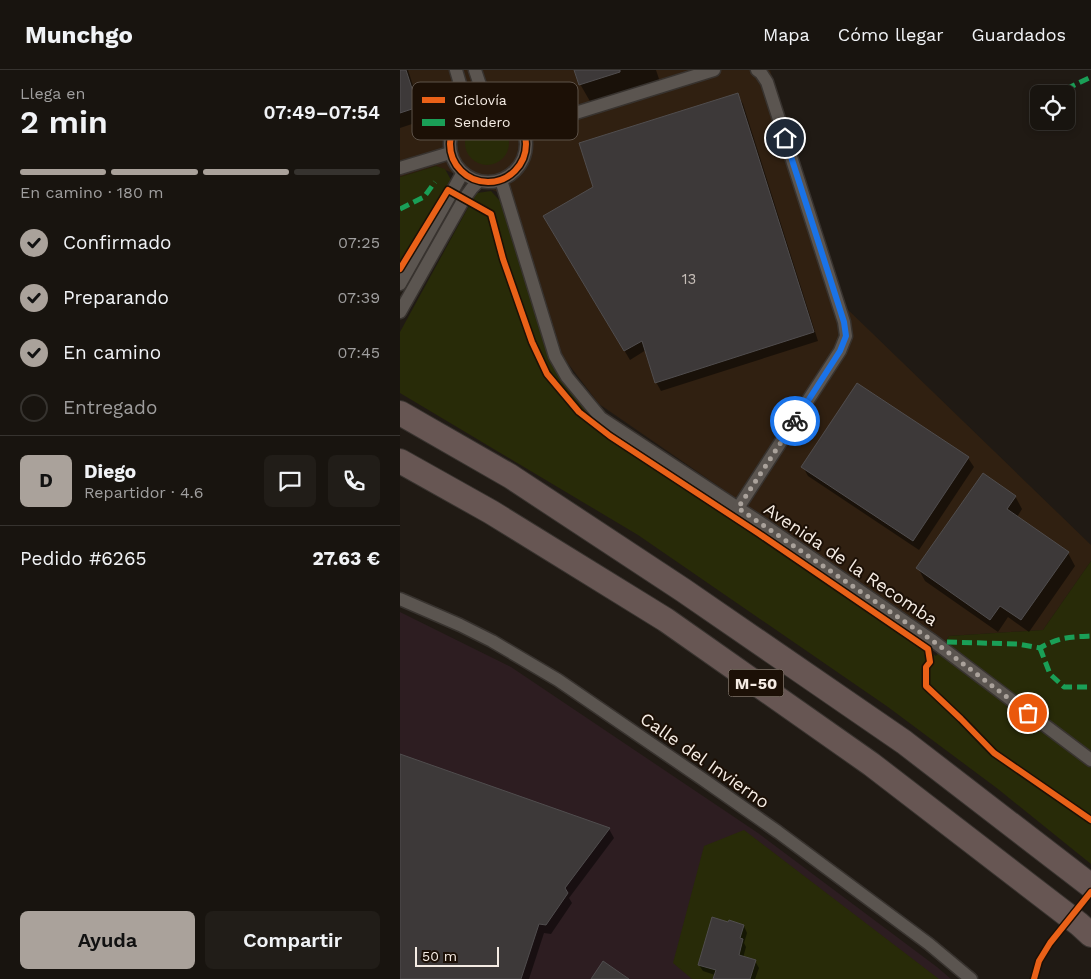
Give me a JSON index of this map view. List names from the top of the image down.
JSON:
{
  "streets": {
    "highway": ["M-50"],
    "street": ["Avenida de la Recomba", "Calle del Invierno"]
  },
  "house_numbers": ["13"],
  "legend": ["Ciclovía", "Sendero"],
  "scale_bar": "50 m",
  "page": {
    "header": "Munchgo",
    "nav": ["Mapa", "Cómo llegar", "Guardados"],
    "heading": ["2 min", "Llega en", "07:49–07:54"],
    "panel": [
      "Diego",
      "Repartidor · 4.6",
      "Pedido #6265",
      "27.63 €"
    ],
    "bar": "En camino · 180 m",
    "list": [
      ["Confirmado", "07:25"],
      ["Preparando", "07:39"],
      ["En camino", "07:45"],
      "Entregado"
    ],
    "round": "D",
    "buttons": ["Ayuda", "Compartir"],
    "scale": "50 m"
  }
}
